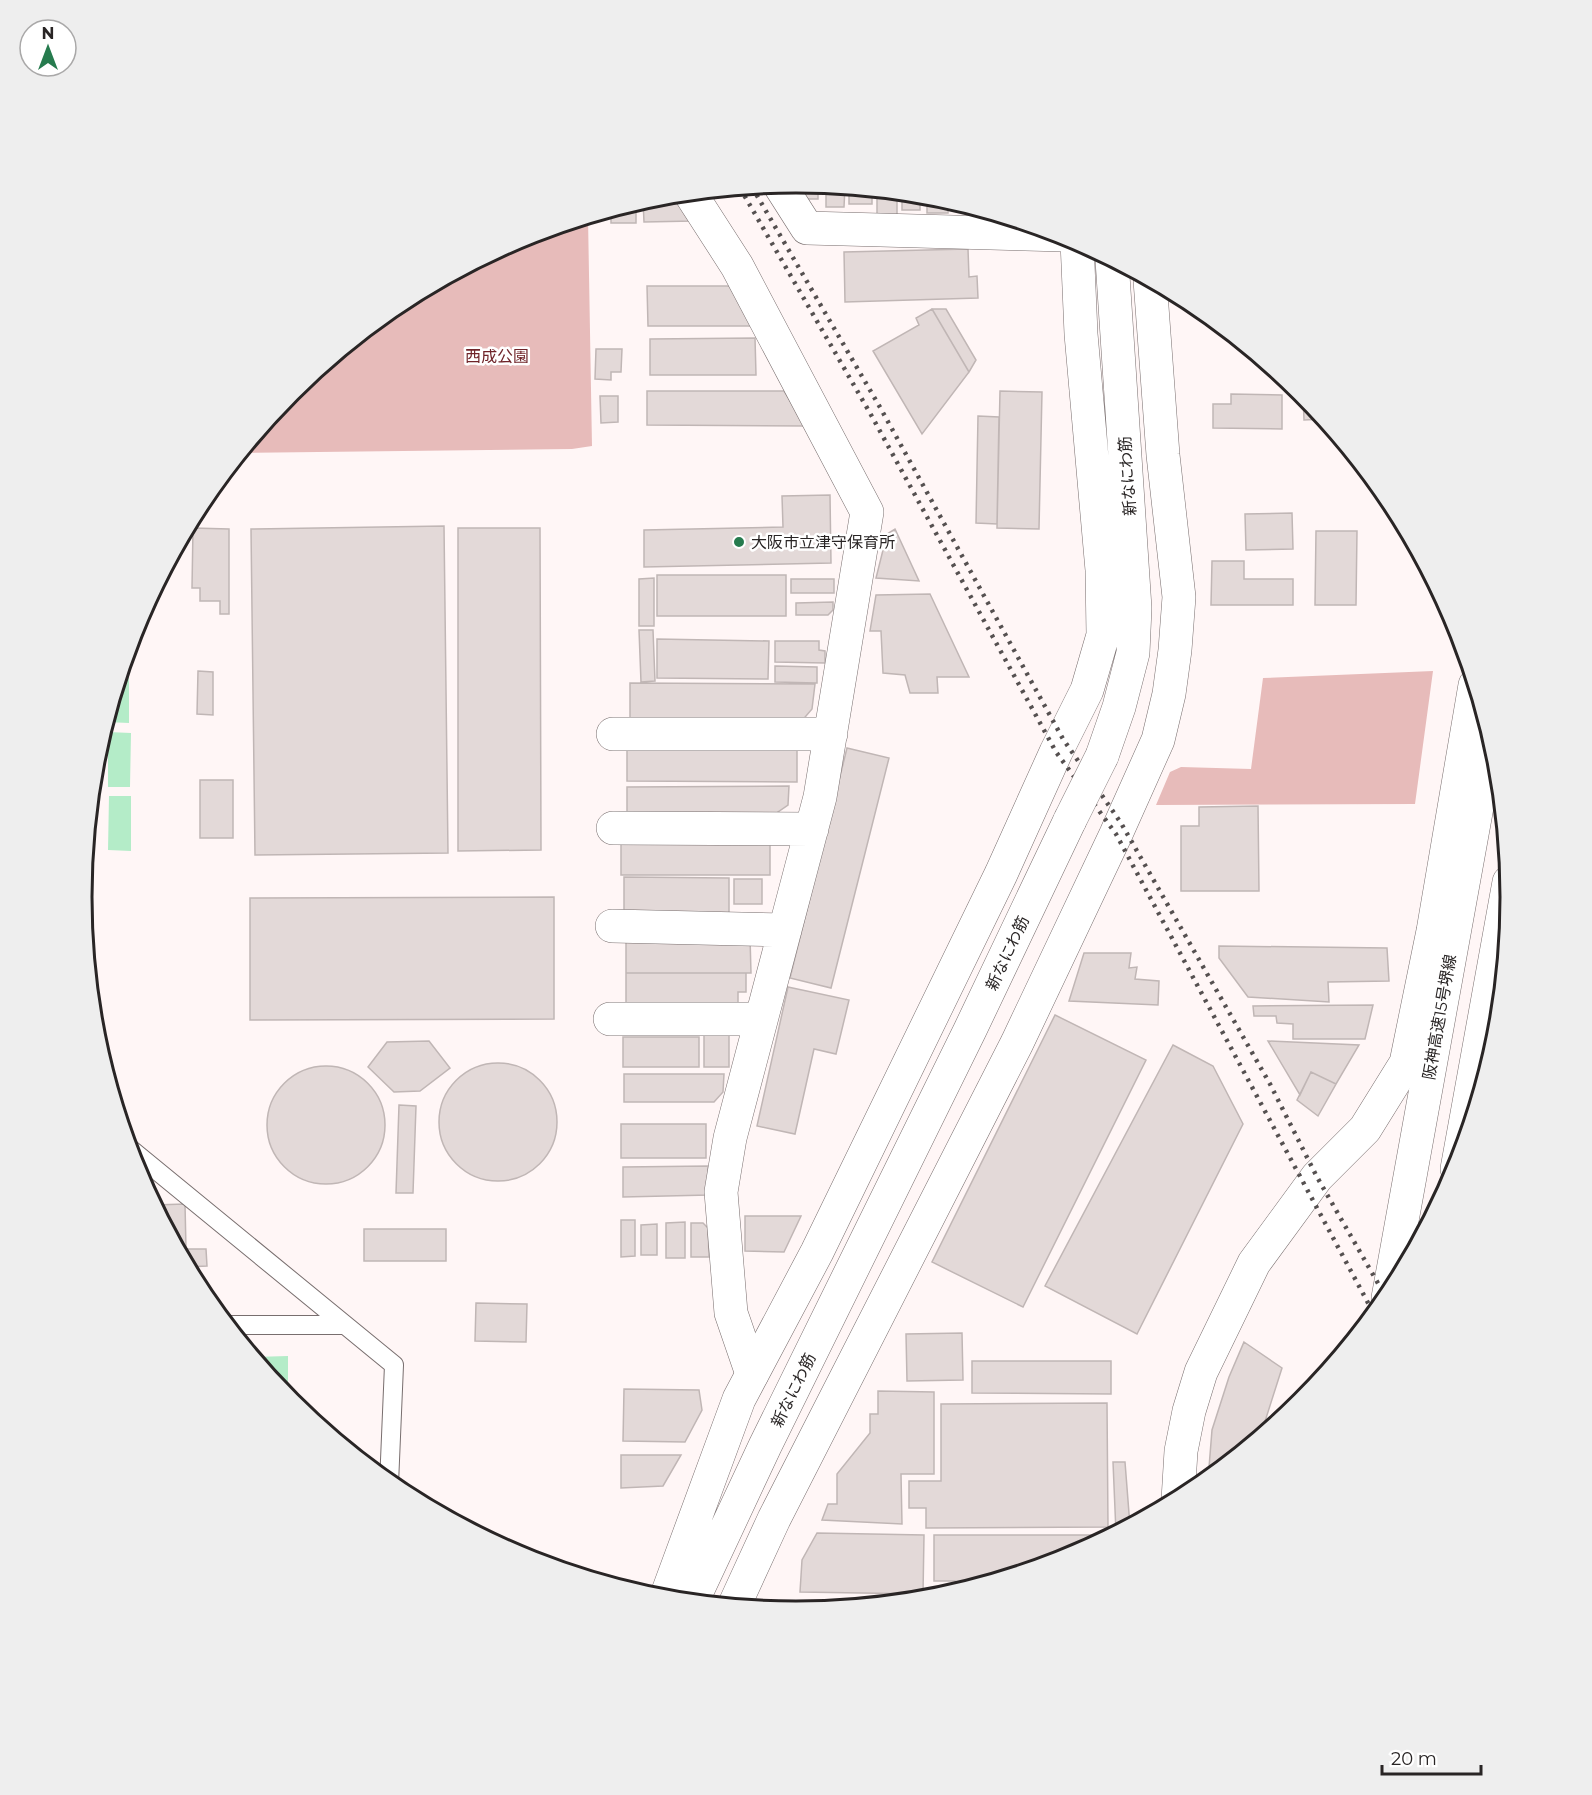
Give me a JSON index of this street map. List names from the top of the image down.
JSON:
{
  "streets": {
    "main road": ["新なにわ筋", "阪神高速15号堺線"]
  },
  "parks": ["西成公園"],
  "places": ["大阪市立津守保育所"],
  "scale_bar": "20 m",
  "north": "top"
}
